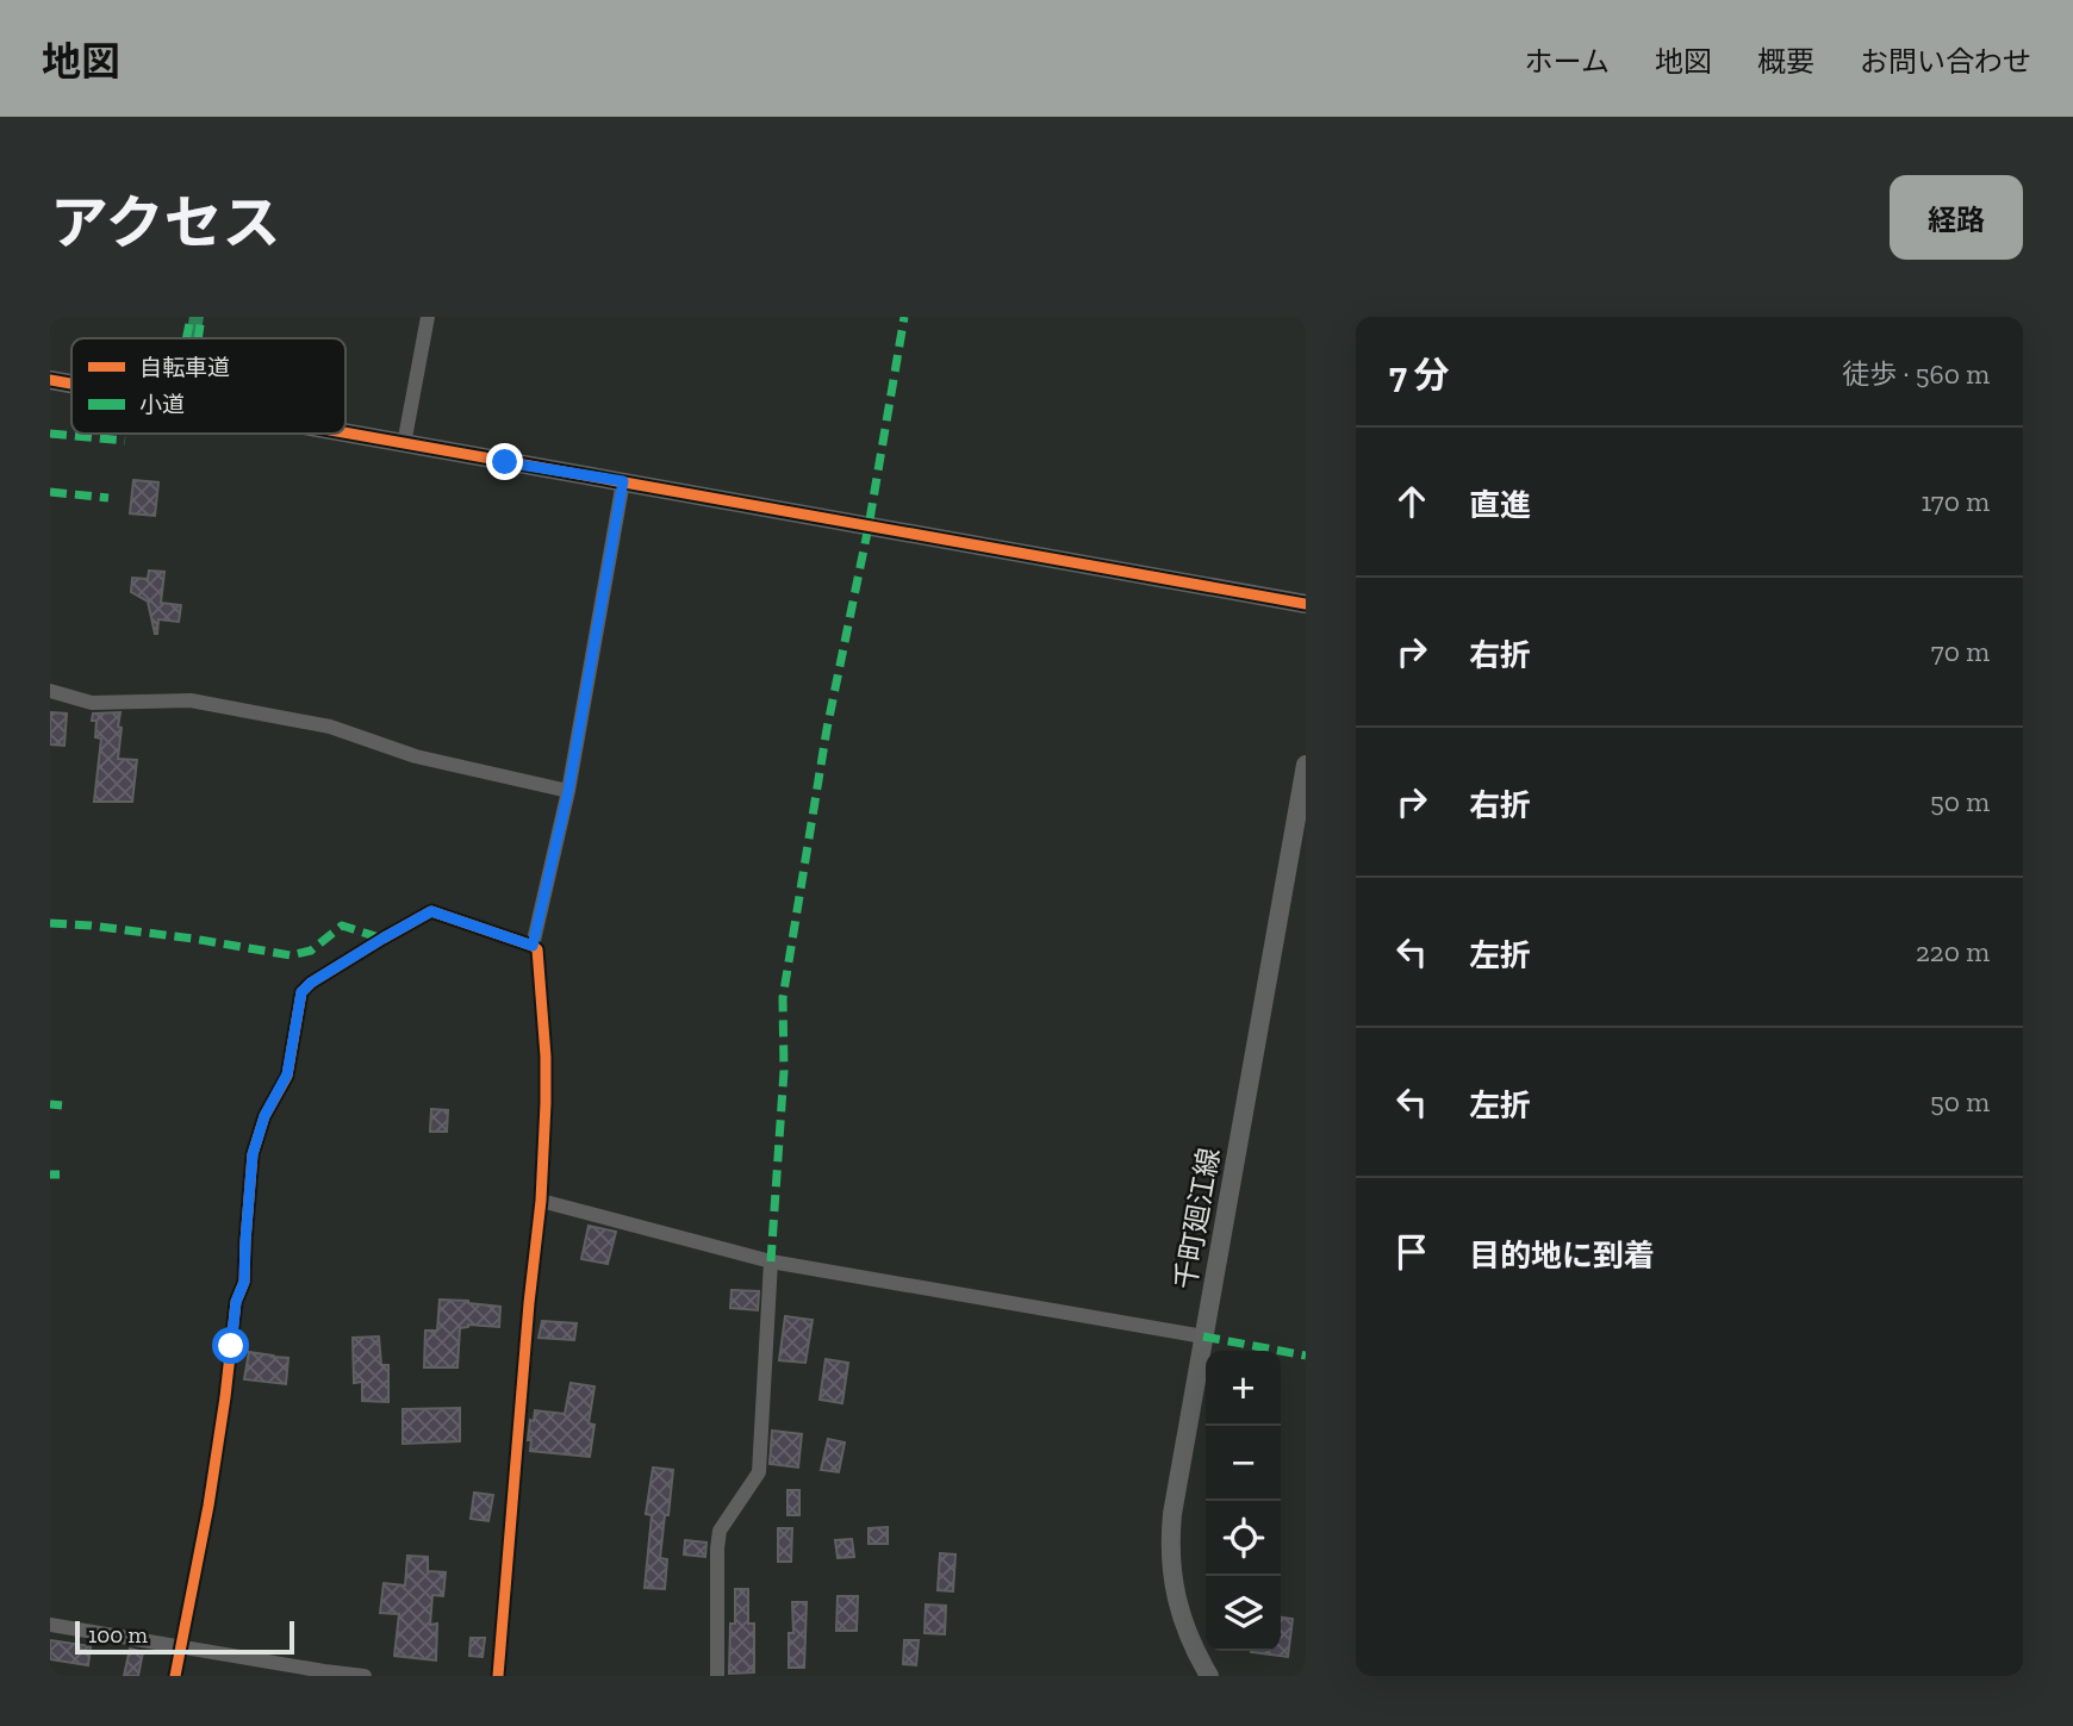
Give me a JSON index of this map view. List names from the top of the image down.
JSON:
{
  "streets": {
    "street": ["千町廻江線"]
  },
  "legend": ["自転車道", "小道"],
  "scale_bar": "100 m",
  "page": {
    "header": "地図",
    "nav": [
      "ホーム",
      "地図",
      "概要",
      "お問い合わせ"
    ],
    "title": "アクセス",
    "buttons": "経路",
    "heading": ["7 分", "徒歩 · 560 m"],
    "list": [
      ["直進", "170 m"],
      ["右折", "70 m"],
      ["右折", "50 m"],
      ["左折", "220 m"],
      ["左折", "50 m"],
      "目的地に到着"
    ],
    "map_buttons": ["+", "−"],
    "scale": "100 m"
  }
}
